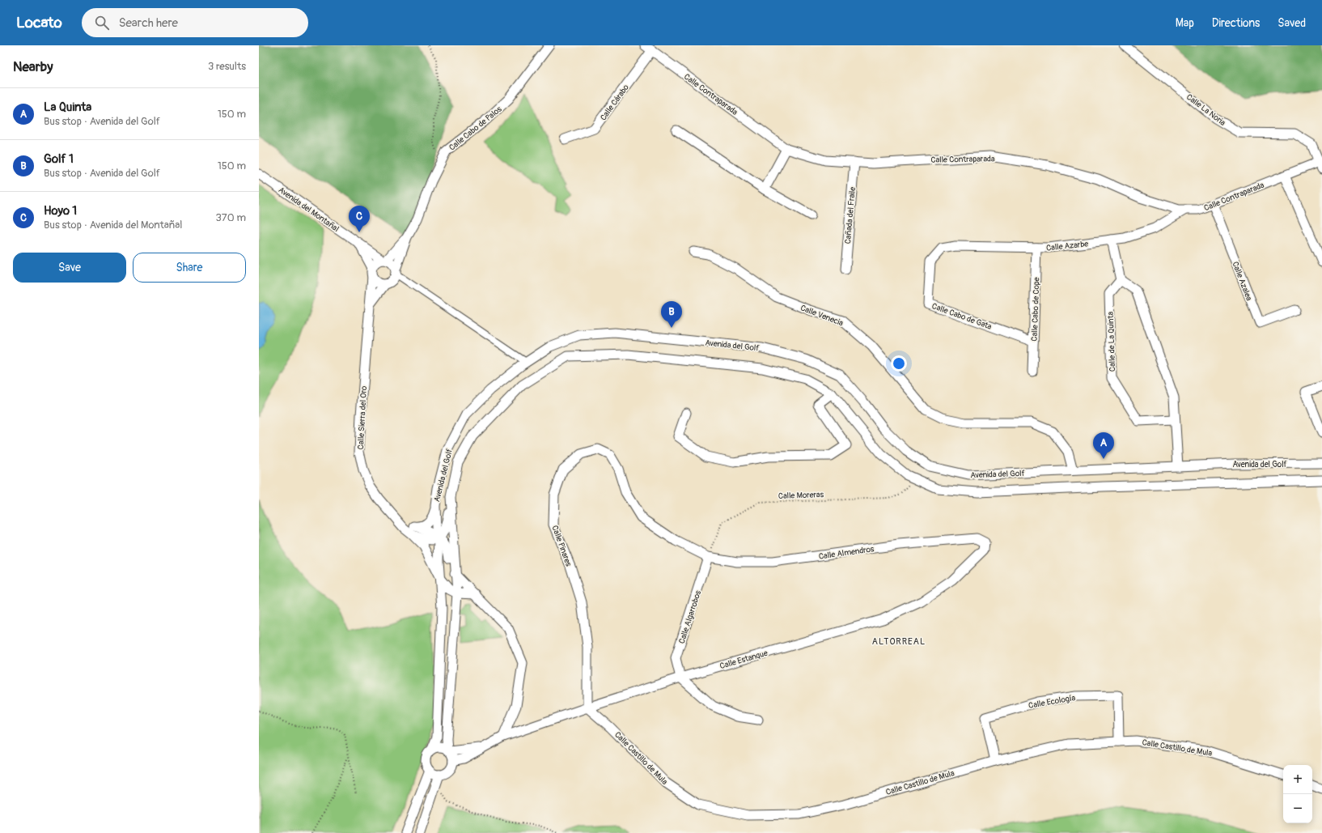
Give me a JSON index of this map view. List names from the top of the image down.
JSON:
{
  "streets": {
    "street": [
      "Calle Contraparada",
      "Calle Cárabo",
      "Calle La Noria",
      "Calle Cabo de Palos",
      "Avenida del Montañal",
      "Cañada del Fraile",
      "Calle Azarbe",
      "Calle Azalea",
      "Calle Cabo de Cope",
      "Calle Venecia",
      "Calle Cabo de Gata",
      "Calle de La Quinta",
      "Avenida del Golf",
      "Calle Sierra del Oro",
      "Calle Pinares",
      "Calle Almendros",
      "Calle Algarrobos",
      "Calle Estanque",
      "Calle Ecología",
      "Calle Castillo de Mula"
    ],
    "path": ["Calle Moreras"]
  },
  "crossings": [
    ["Calle Contraparada", "Calle Cárabo"],
    ["Calle Contraparada", "Calle La Noria"],
    ["Calle Contraparada", "Cañada del Fraile"],
    ["Calle Contraparada", "Calle Azarbe"],
    ["Calle Contraparada", "Calle Azalea"],
    ["Calle Cabo de Palos", "Avenida del Montañal"],
    ["Calle Cabo de Palos", "Calle Sierra del Oro"],
    ["Avenida del Montañal", "Calle Sierra del Oro"],
    ["Calle Azarbe", "Calle Cabo de Cope"],
    ["Calle Azarbe", "Calle Cabo de Gata"],
    ["Calle Cabo de Cope", "Calle Cabo de Gata"],
    ["Calle Venecia", "Avenida del Golf"],
    ["Avenida del Golf", "Calle Sierra del Oro"],
    ["Avenida del Golf", "Calle Moreras"],
    ["Avenida del Golf", "Calle Estanque"],
    ["Calle Moreras", "Calle Pinares"],
    ["Calle Moreras", "Calle Almendros"],
    ["Calle Moreras", "Calle Algarrobos"],
    ["Calle Pinares", "Calle Almendros"],
    ["Calle Pinares", "Calle Algarrobos"],
    ["Calle Pinares", "Calle Estanque"],
    ["Calle Pinares", "Calle Castillo de Mula"],
    ["Calle Almendros", "Calle Algarrobos"],
    ["Calle Almendros", "Calle Estanque"],
    ["Calle Algarrobos", "Calle Estanque"],
    ["Calle Estanque", "Calle Castillo de Mula"],
    ["Calle Ecología", "Calle Castillo de Mula"]
  ],
  "districts": ["ALTORREAL"],
  "page": {
    "header": "Locato",
    "search": "Search here",
    "nav": ["Map", "Directions", "Saved"],
    "heading": ["Nearby", "3 results"],
    "list": [
      {
        "mark": "A",
        "name": "La Quinta",
        "note": "Bus stop · Avenida del Golf",
        "value": "150 m"
      },
      {
        "mark": "B",
        "name": "Golf 1",
        "note": "Bus stop · Avenida del Golf",
        "value": "150 m"
      },
      {
        "mark": "C",
        "name": "Hoyo 1",
        "note": "Bus stop · Avenida del Montañal",
        "value": "370 m"
      }
    ],
    "pins": ["C", "B", "A"],
    "buttons": ["Save", "Share"],
    "map_buttons": ["+", "−"]
  }
}
